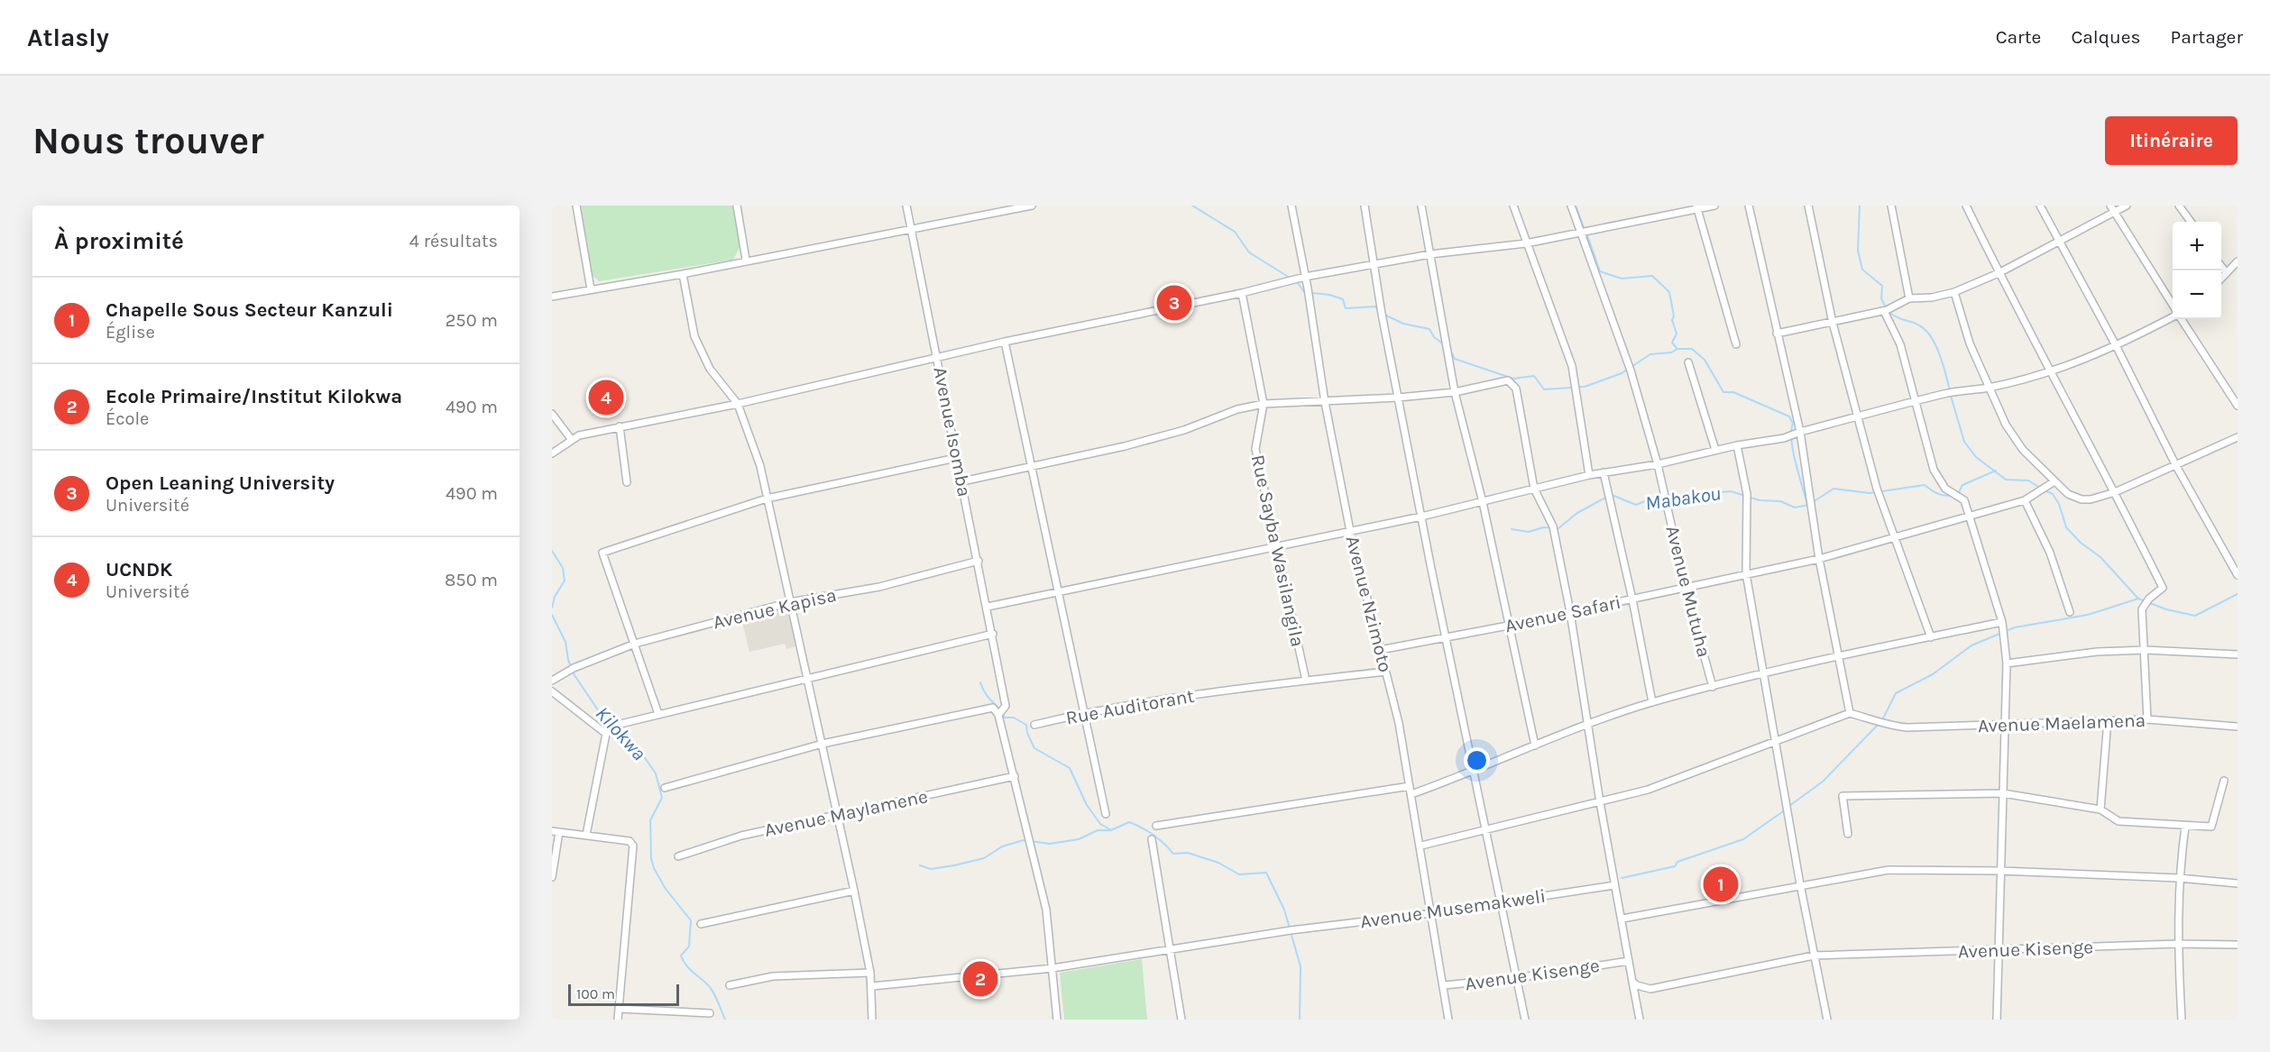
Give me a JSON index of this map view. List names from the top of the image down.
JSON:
{
  "streets": {
    "street": [
      "Avenue Isomba",
      "Rue Sayba Wasilangila",
      "Avenue Mutuha",
      "Avenue Nzimoto",
      "Avenue Kapisa",
      "Avenue Safari",
      "Rue Auditorant",
      "Avenue Maelamena",
      "Avenue Maylamene",
      "Avenue Musemakweli",
      "Avenue Kisenge"
    ]
  },
  "crossings": [
    ["Avenue Isomba", "Avenue Kapisa"],
    ["Rue Sayba Wasilangila", "Rue Auditorant"],
    ["Avenue Mutuha", "Avenue Safari"],
    ["Avenue Nzimoto", "Avenue Safari"],
    ["Avenue Nzimoto", "Avenue Musemakweli"],
    ["Avenue Nzimoto", "Avenue Kisenge"],
    ["Avenue Musemakweli", "Avenue Kisenge"]
  ],
  "water": ["Mabakou", "Kilokwa"],
  "scale_bar": "100 m",
  "page": {
    "header": "Atlasly",
    "nav": ["Carte", "Calques", "Partager"],
    "buttons": "Itinéraire",
    "title": "Nous trouver",
    "heading": ["À proximité", "4 résultats"],
    "map_buttons": ["+", "−"],
    "list": [
      {
        "mark": "1",
        "name": "Chapelle Sous Secteur Kanzuli",
        "note": "Église",
        "value": "250 m"
      },
      {
        "mark": "2",
        "name": "Ecole Primaire/Institut Kilokwa",
        "note": "École",
        "value": "490 m"
      },
      {
        "mark": "3",
        "name": "Open Leaning University",
        "note": "Université",
        "value": "490 m"
      },
      {
        "mark": "4",
        "name": "UCNDK",
        "note": "Université",
        "value": "850 m"
      }
    ],
    "pins": [
      "3",
      "4",
      "1",
      "2"
    ],
    "scale": "100 m"
  }
}
